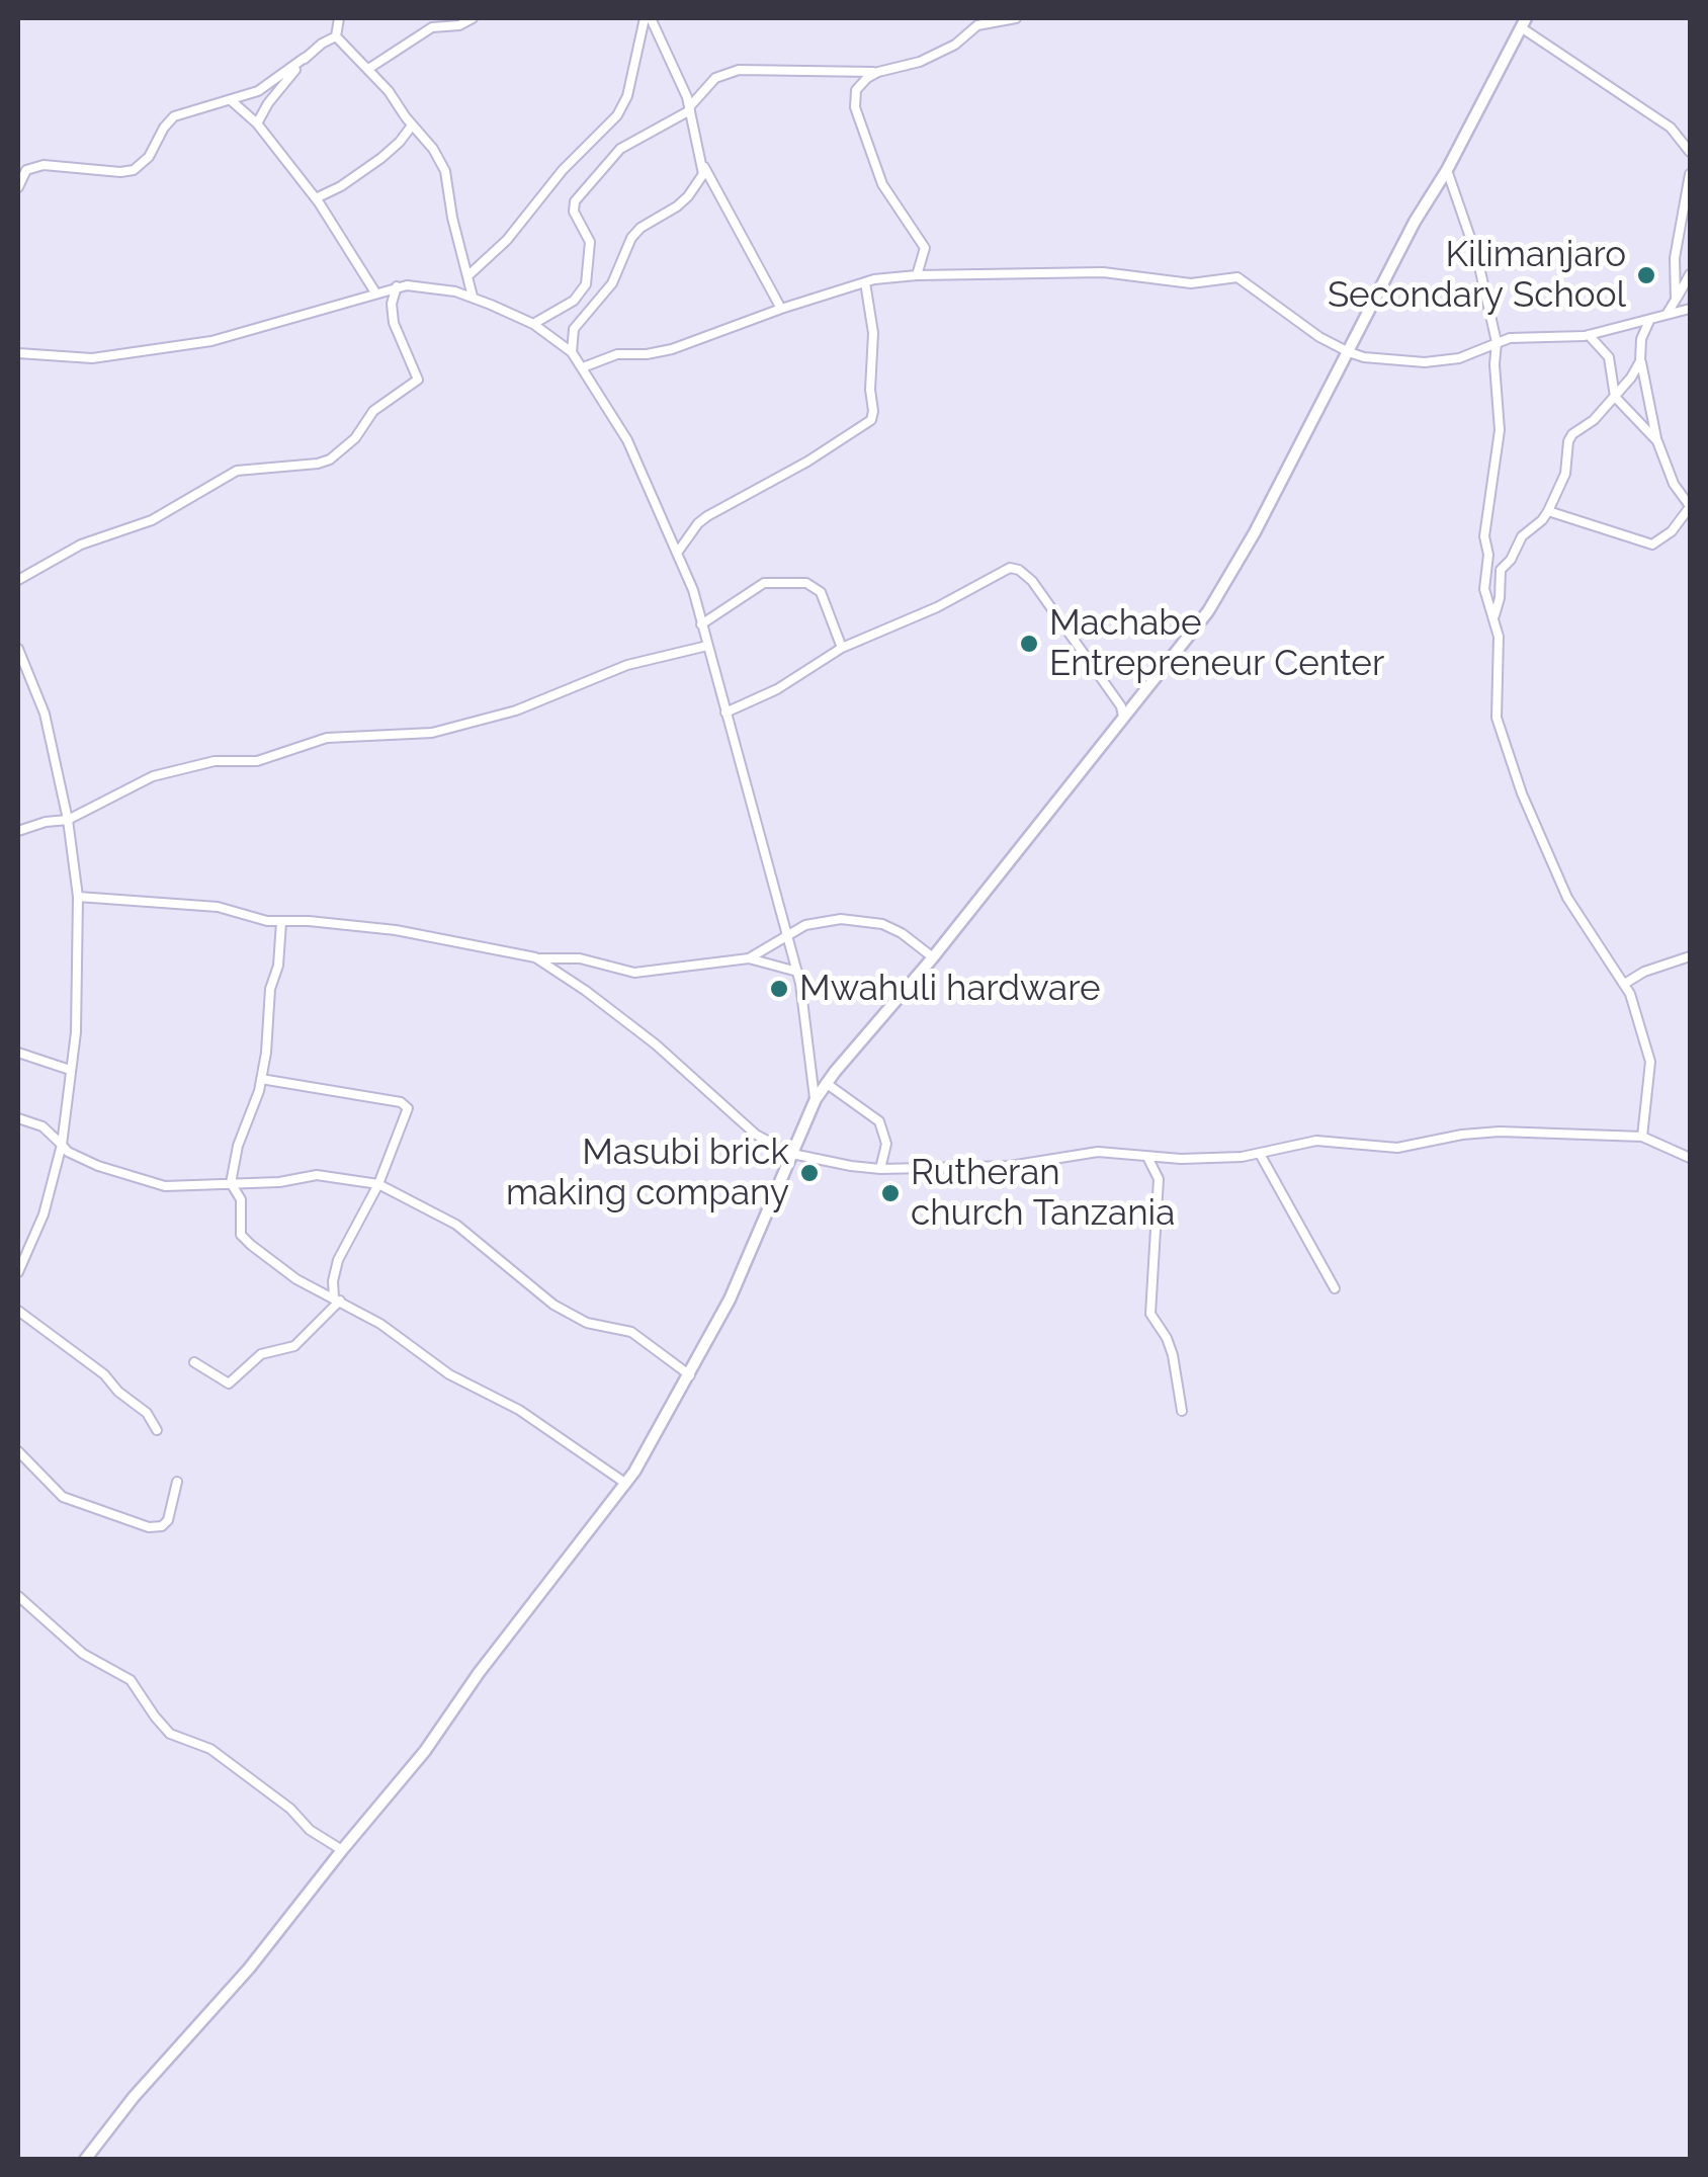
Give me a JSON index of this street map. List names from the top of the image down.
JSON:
{
  "places": [
    "Kilimanjaro Secondary School",
    "Machabe Entrepreneur Center",
    "Mwahuli hardware",
    "Masubi brick making company",
    "Rutheran church Tanzania"
  ]
}
